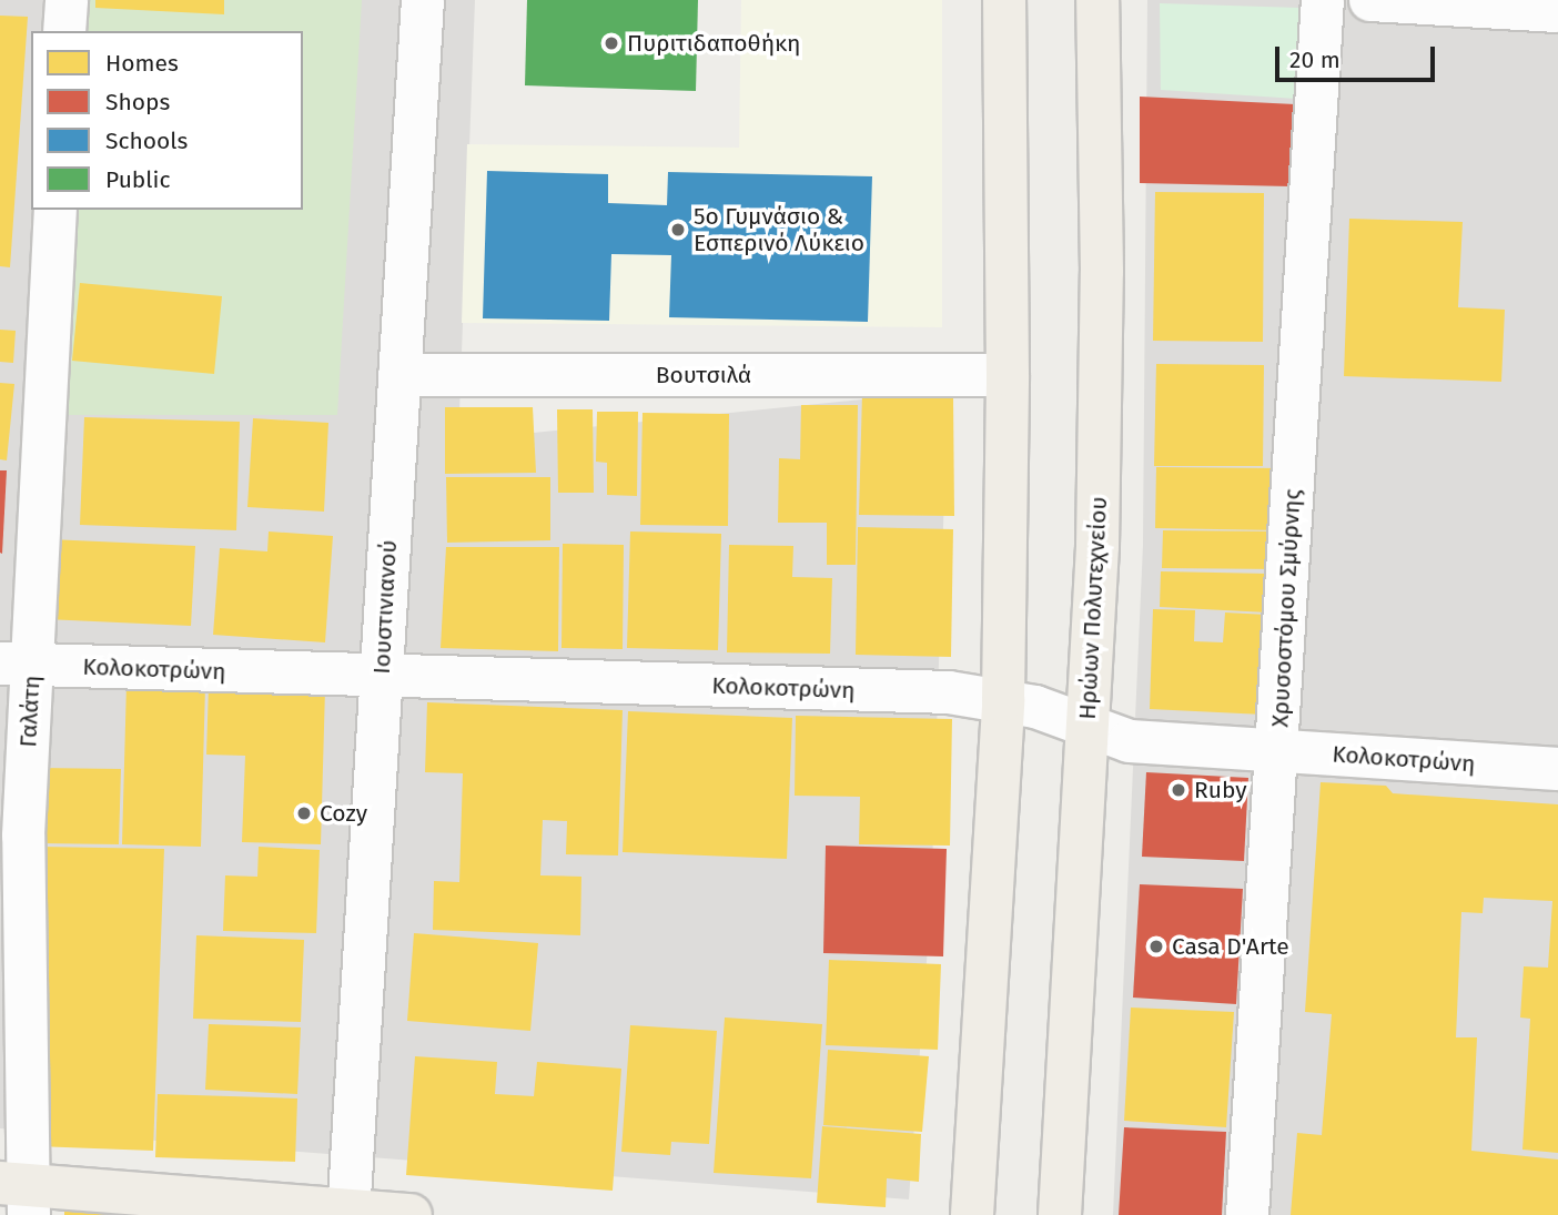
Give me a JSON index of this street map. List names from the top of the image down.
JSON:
{
  "streets": {
    "main road": ["Ηρώων Πολυτεχνείου"],
    "street": [
      "Βουτσιλά",
      "Ιουστινιανού",
      "Χρυσοστόμου Σμύρνης",
      "Κολοκοτρώνη",
      "Γαλάτη"
    ]
  },
  "crossings": [
    ["Βουτσιλά", "Ιουστινιανού"],
    ["Ιουστινιανού", "Κολοκοτρώνη"],
    ["Ηρώων Πολυτεχνείου", "Κολοκοτρώνη"],
    ["Χρυσοστόμου Σμύρνης", "Κολοκοτρώνη"],
    ["Κολοκοτρώνη", "Γαλάτη"]
  ],
  "places": [
    "Πυριτιδαποθήκη",
    "5ο Γυμνάσιο & Εσπερινό Λύκειο",
    "Ruby",
    "Cozy",
    "Casa D'Arte"
  ],
  "legend": [
    "Homes",
    "Shops",
    "Schools",
    "Public"
  ],
  "scale_bar": "20 m"
}
